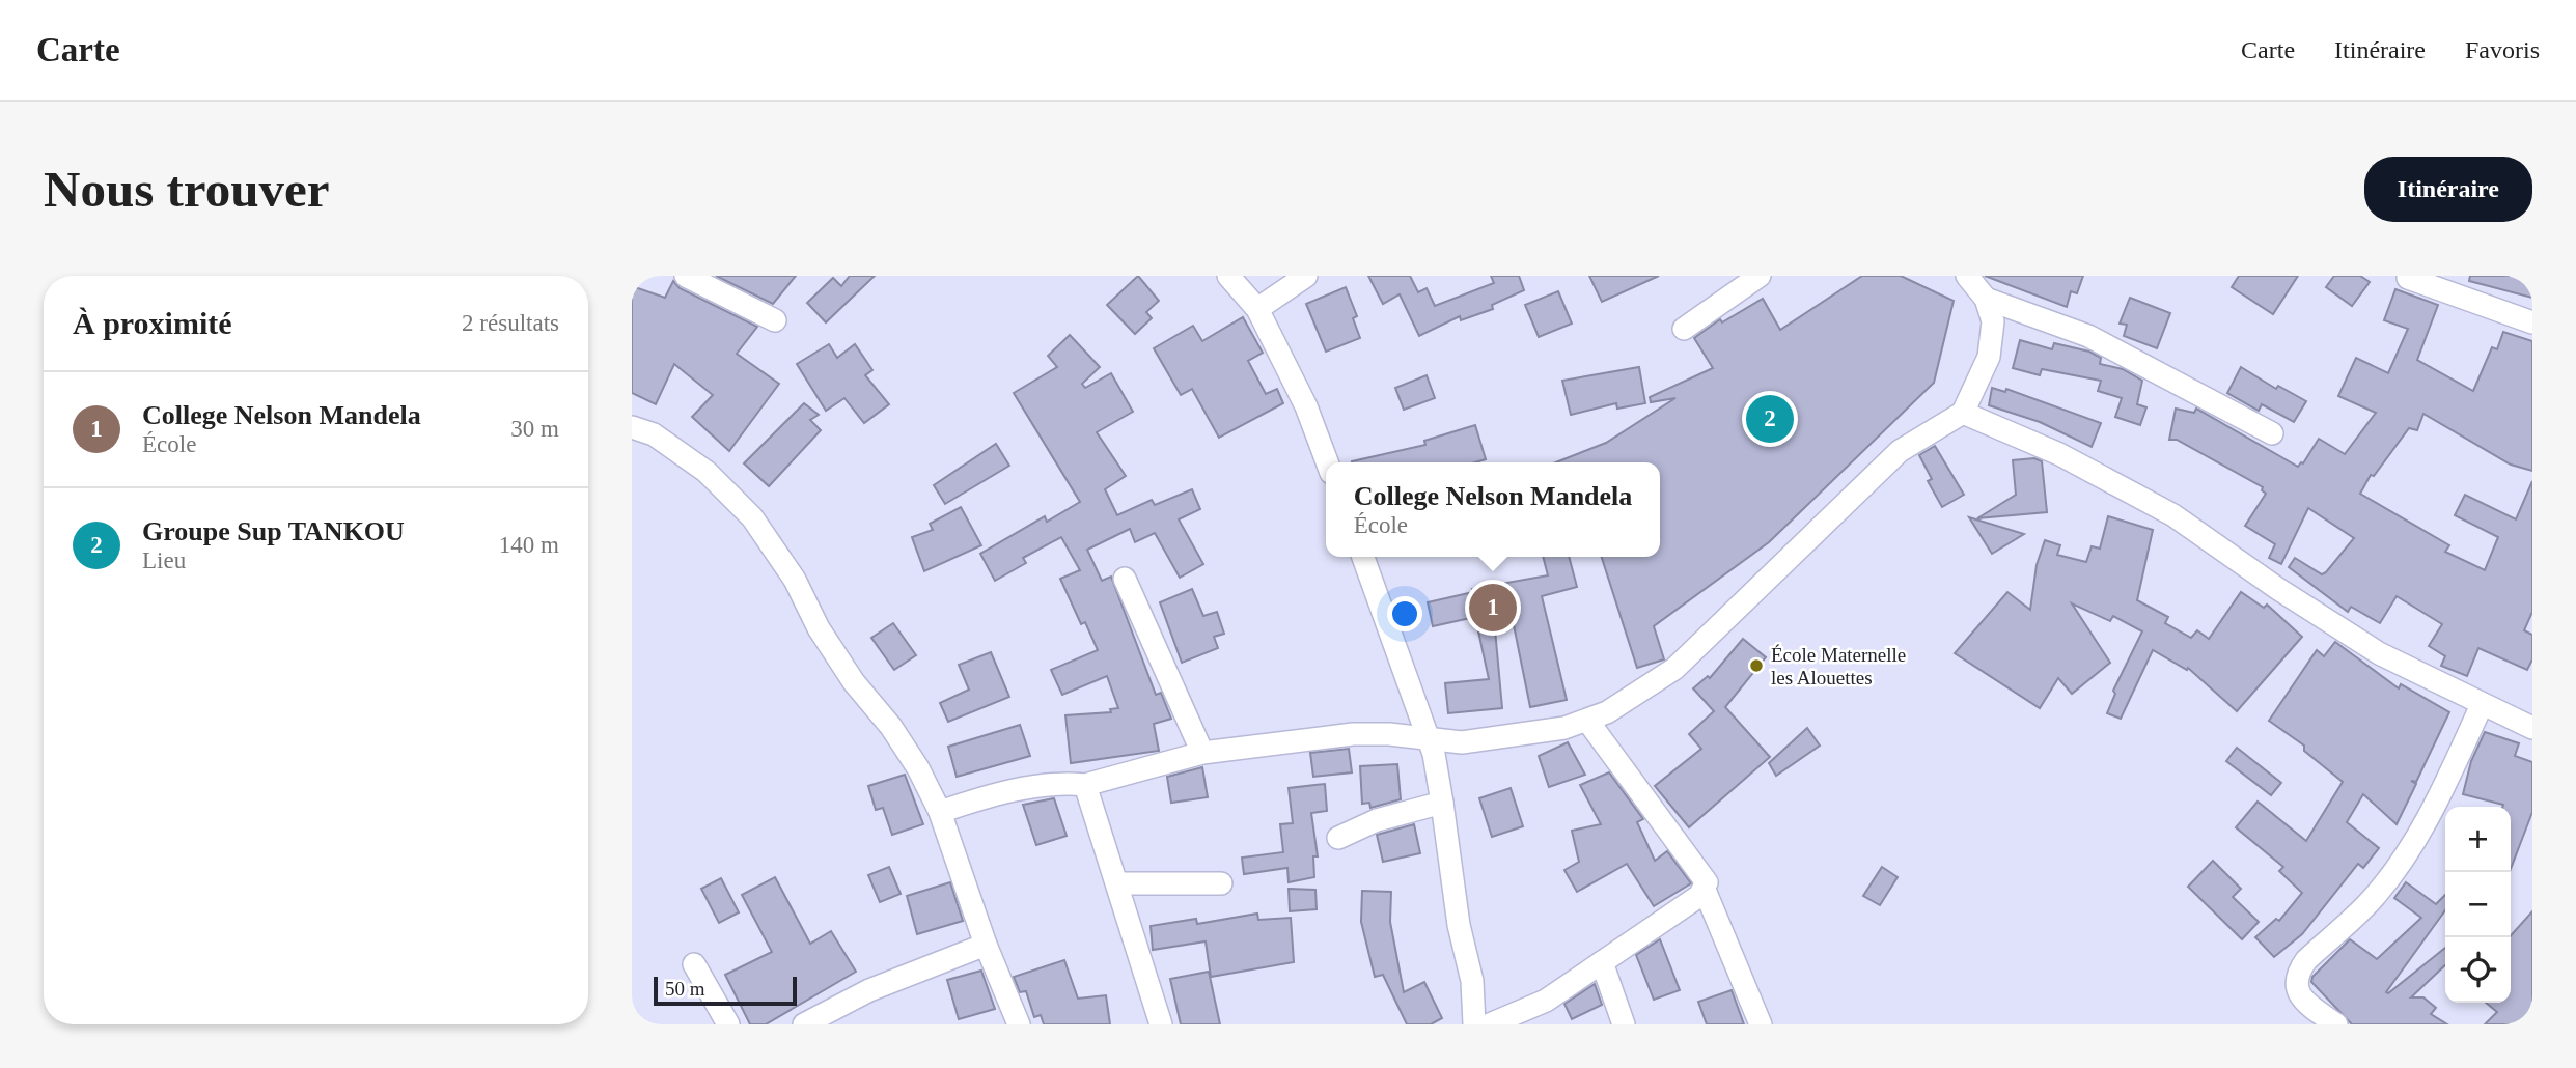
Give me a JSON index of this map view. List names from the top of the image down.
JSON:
{
  "places": ["École Maternelle les Alouettes"],
  "scale_bar": "50 m",
  "page": {
    "header": "Carte",
    "nav": ["Carte", "Itinéraire", "Favoris"],
    "buttons": "Itinéraire",
    "title": "Nous trouver",
    "heading": ["À proximité", "2 résultats"],
    "list": [
      {
        "mark": "1",
        "name": "College Nelson Mandela",
        "note": "École",
        "value": "30 m"
      },
      {
        "mark": "2",
        "name": "Groupe Sup TANKOU",
        "note": "Lieu",
        "value": "140 m"
      }
    ],
    "pins": ["2", "1"],
    "popup": ["College Nelson Mandela", "École"],
    "map_buttons": ["+", "−"],
    "scale": "50 m"
  }
}
